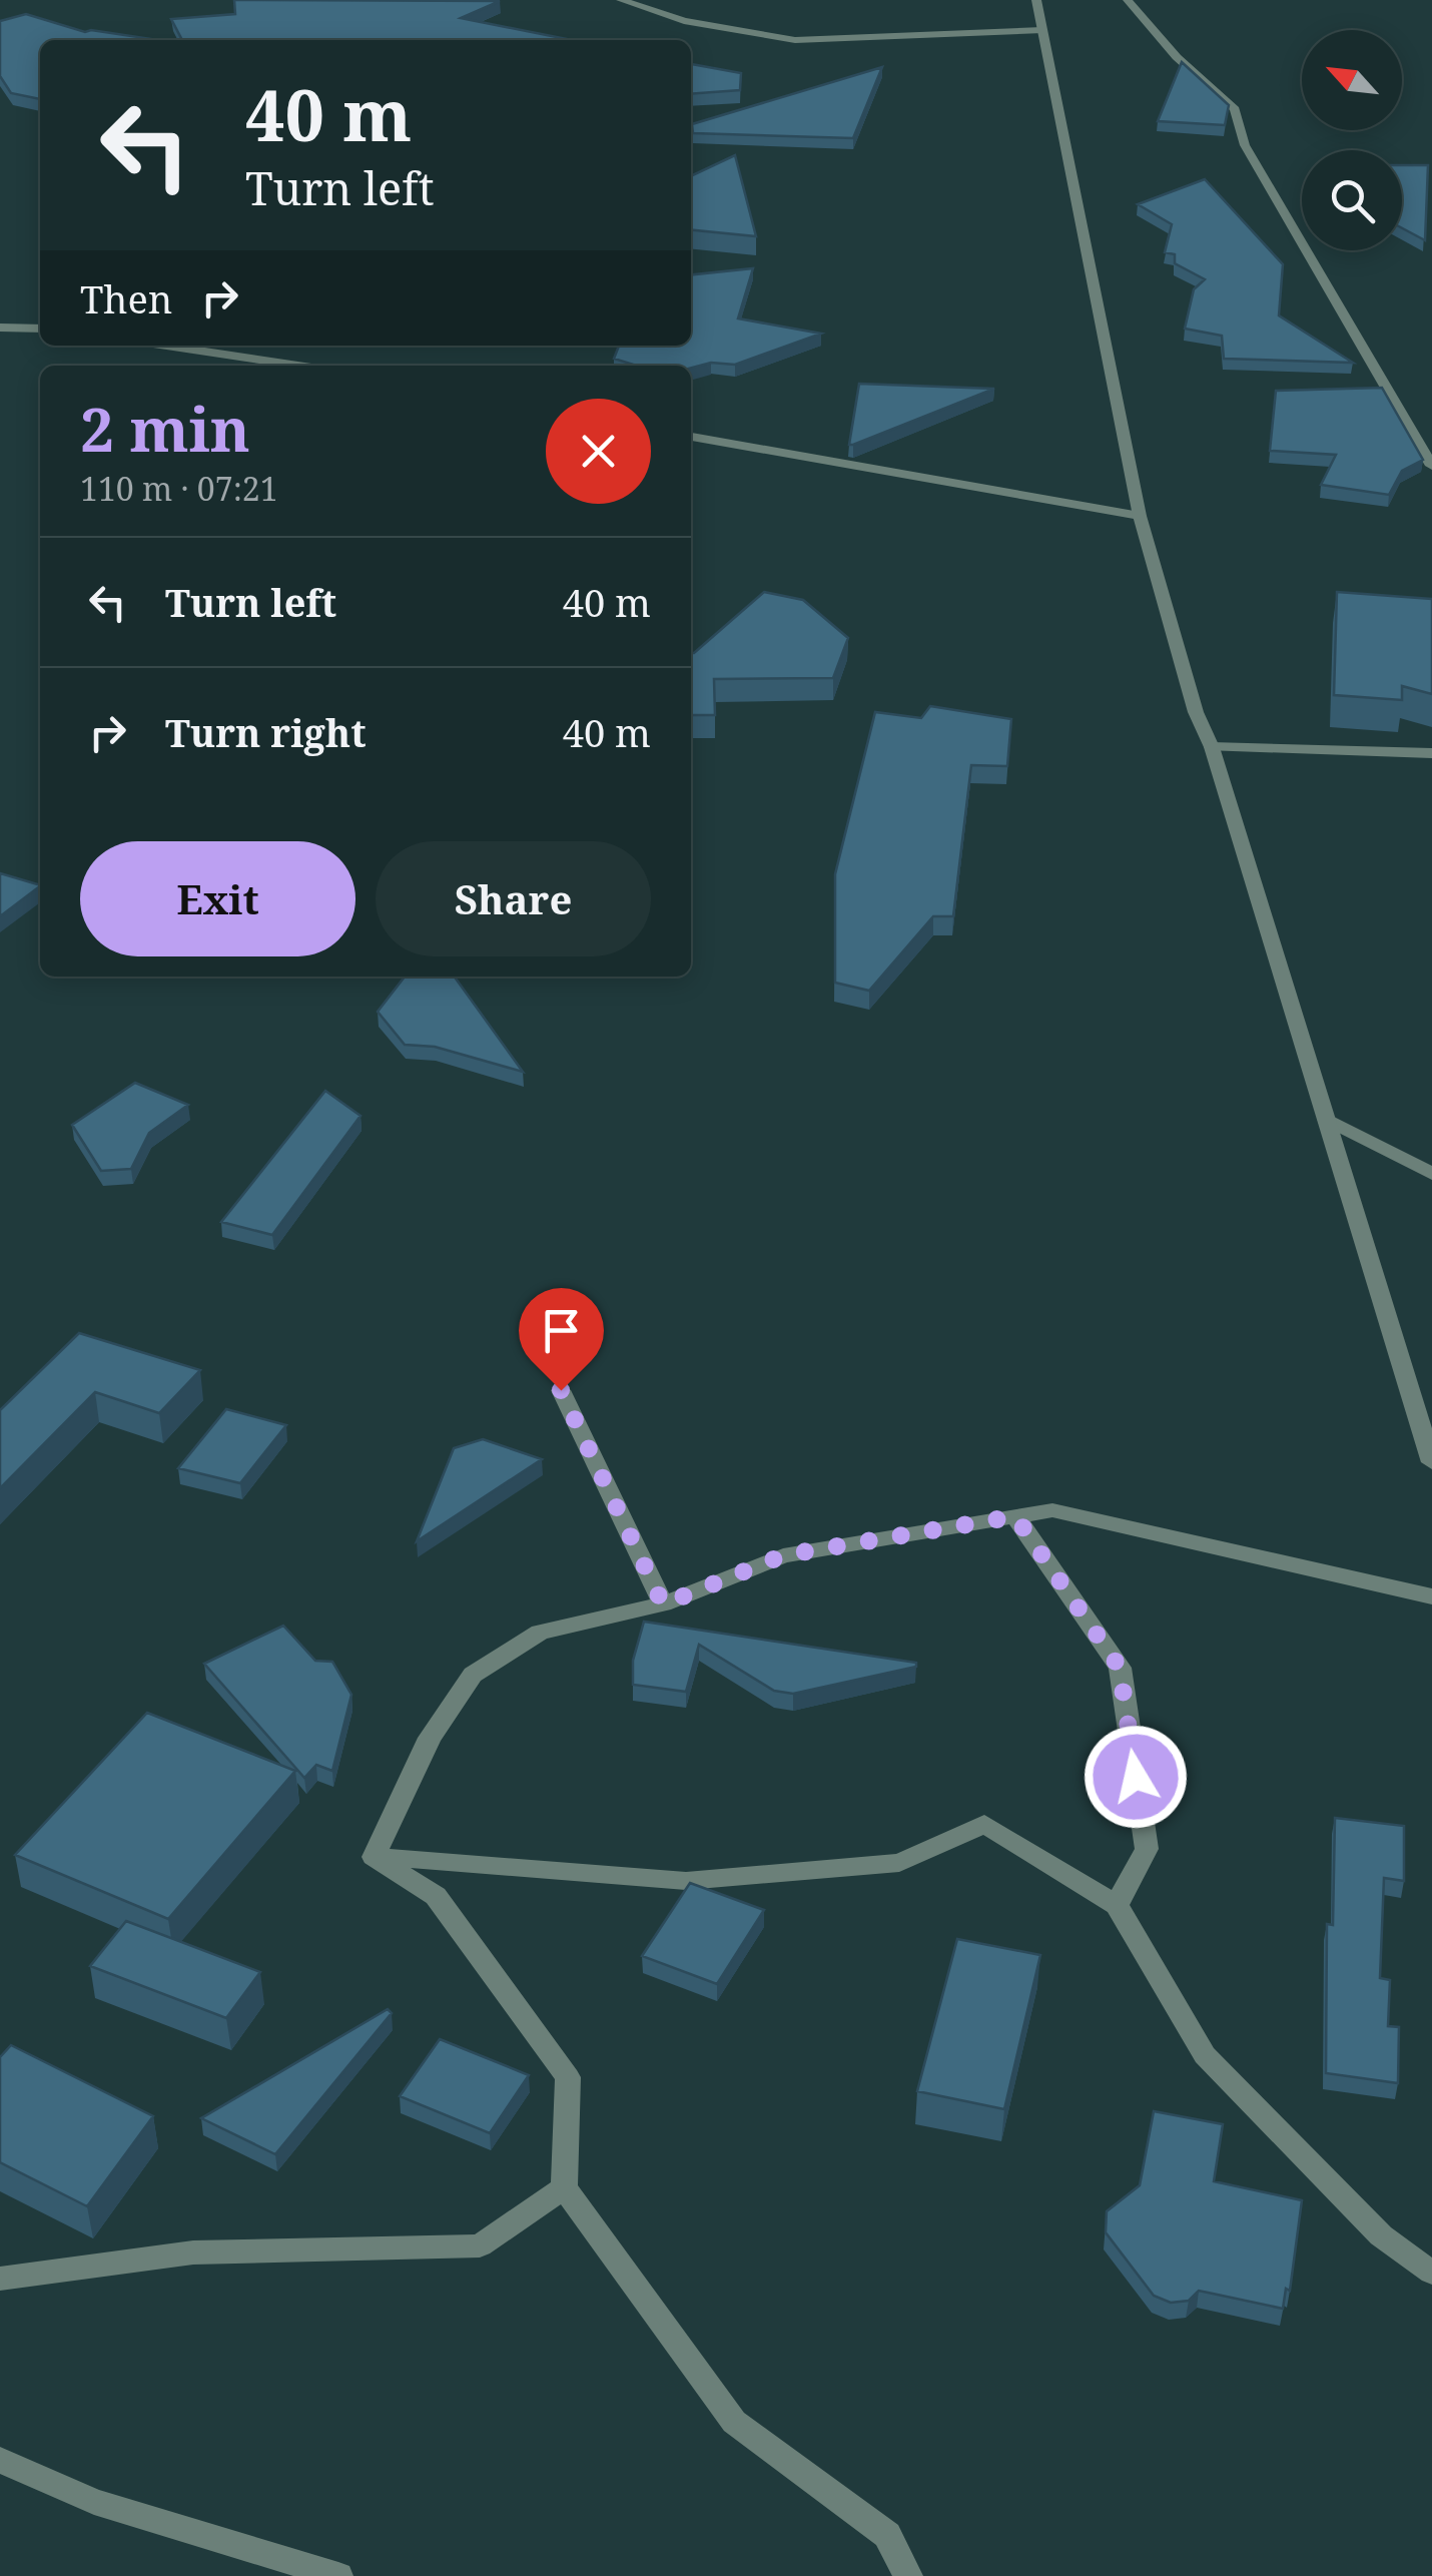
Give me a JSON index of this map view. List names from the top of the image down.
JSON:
{
  "north": "top left",
  "page": {
    "turn": ["40 m", "Turn left"],
    "then": "Then",
    "heading": ["2 min", "110 m · 07:21"],
    "list": [
      {
        "name": "Turn left",
        "value": "40 m"
      },
      {
        "name": "Turn right",
        "value": "40 m"
      }
    ],
    "buttons": ["Exit", "Share"]
  }
}
